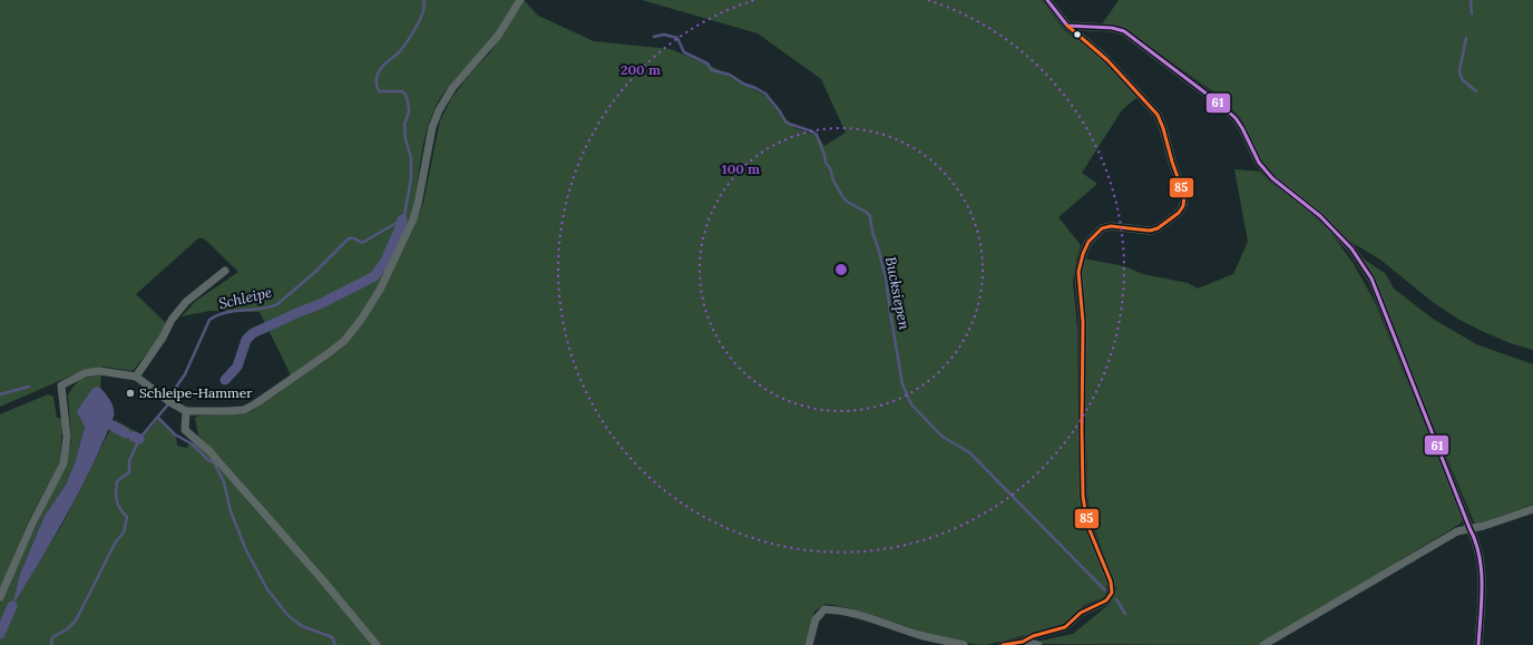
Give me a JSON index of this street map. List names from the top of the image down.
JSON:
{
  "water": ["Bucksiepen", "Schleipe"],
  "places": ["Schleipe-Hammer"],
  "lines": ["transit line 61", "transit line 85"],
  "rings": ["200 m", "100 m"]
}
